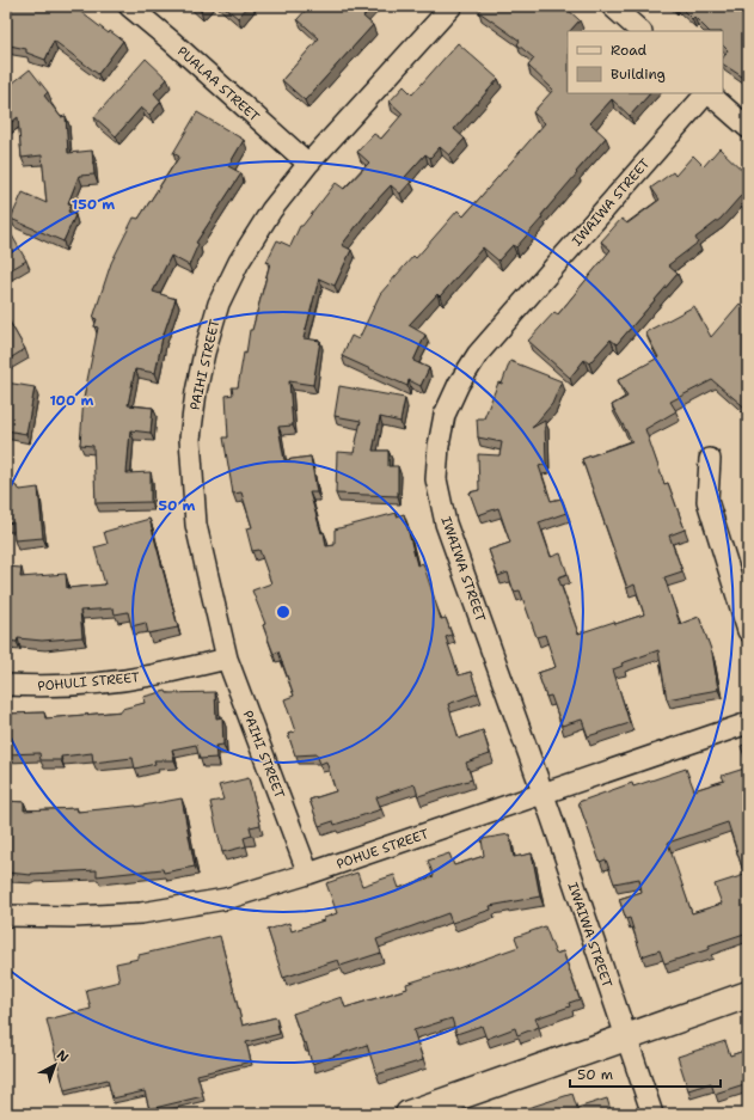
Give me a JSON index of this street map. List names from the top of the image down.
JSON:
{
  "streets": {
    "street": [
      "PUALAA STREET",
      "IWAIWA STREET",
      "PAIHI STREET",
      "POHULI STREET",
      "POHUE STREET"
    ]
  },
  "crossings": [
    ["PUALAA STREET", "PAIHI STREET"],
    ["IWAIWA STREET", "POHUE STREET"],
    ["PAIHI STREET", "POHULI STREET"],
    ["PAIHI STREET", "POHUE STREET"]
  ],
  "legend": ["Road", "Building"],
  "scale_bar": "50 m",
  "north": "top right",
  "rings": ["150 m", "100 m", "50 m"]
}
